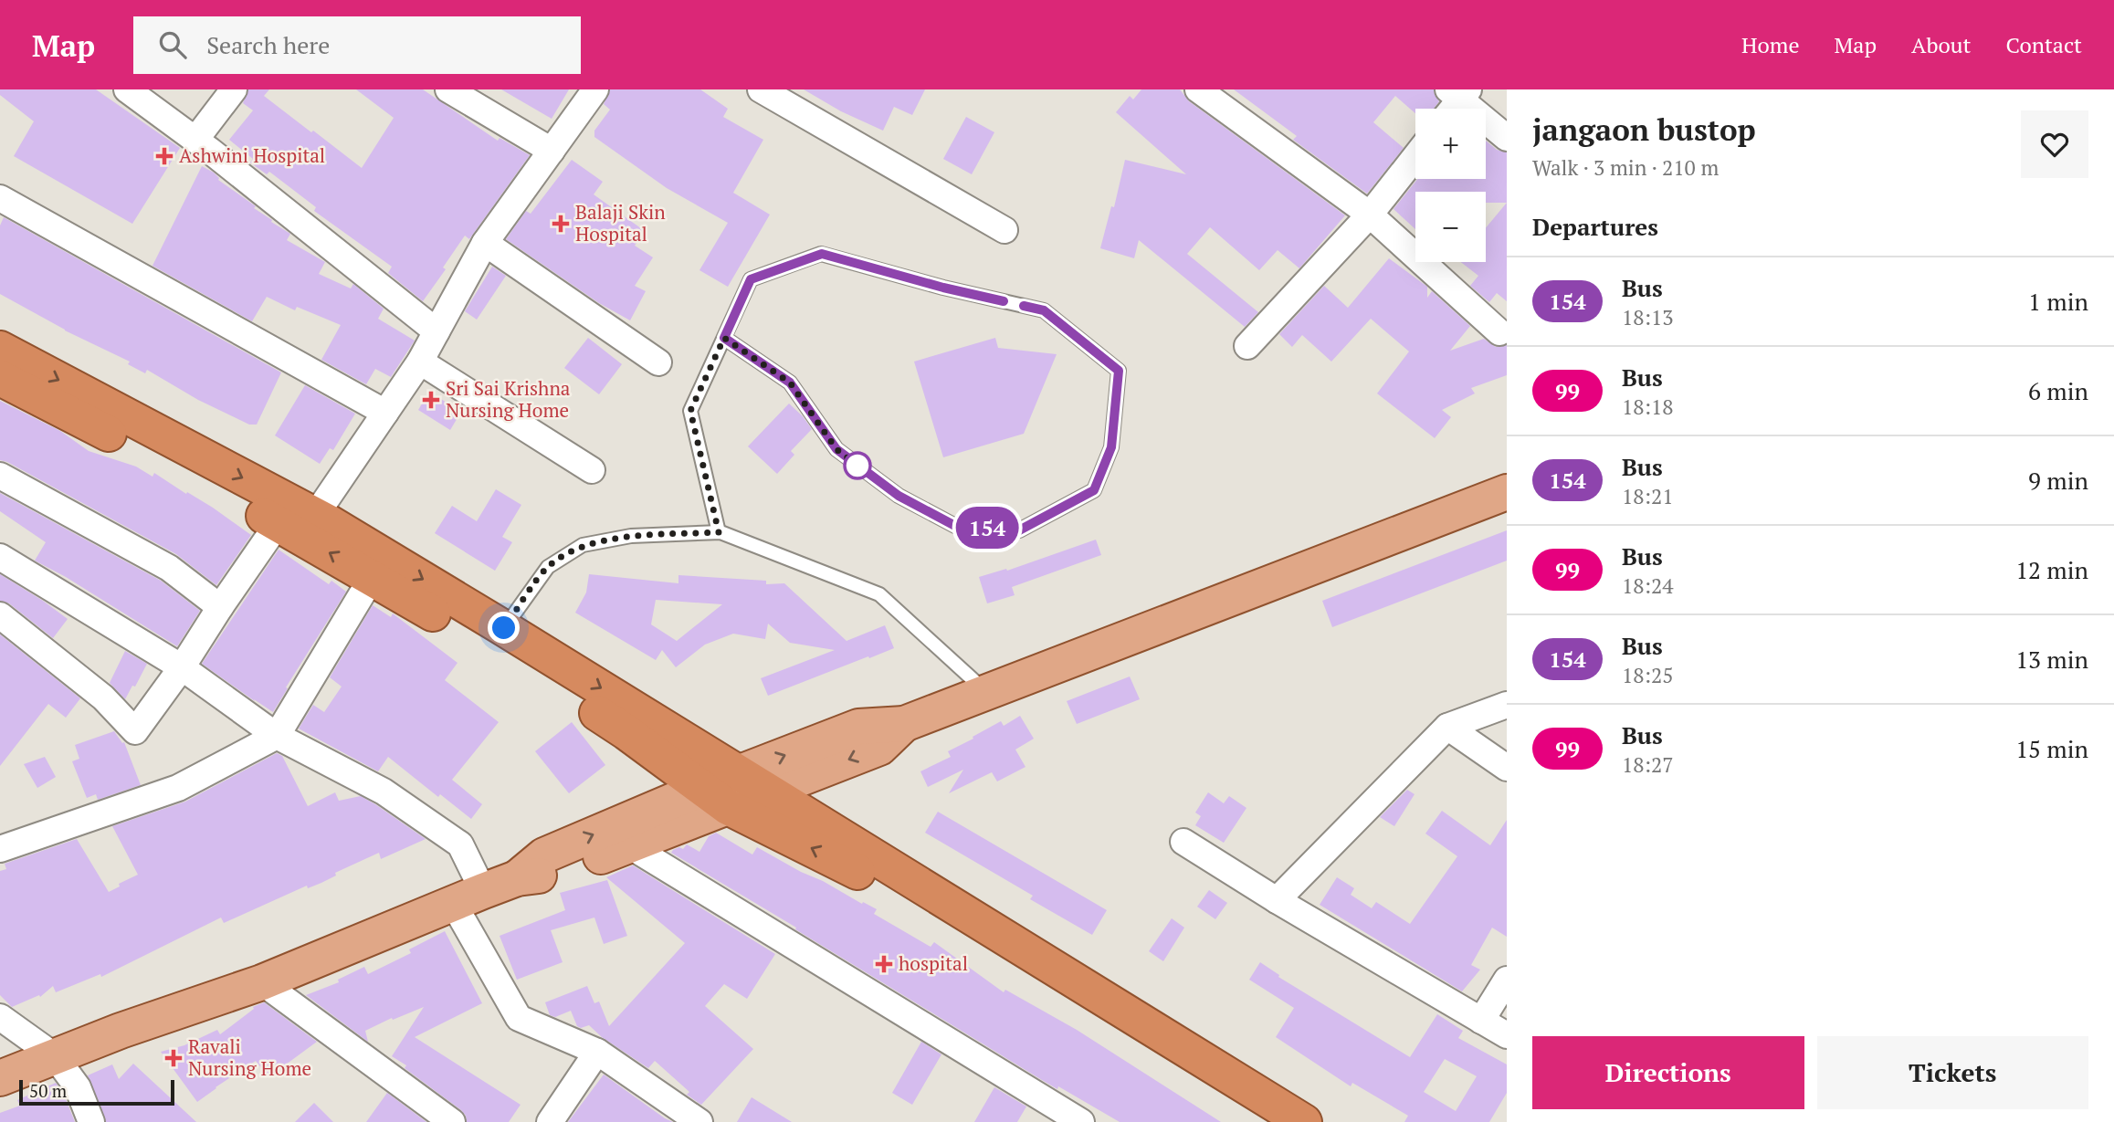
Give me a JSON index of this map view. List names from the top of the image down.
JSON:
{
  "places": {
    "health": [
      "Ashwini Hospital",
      "Balaji Skin Hospital",
      "Sri Sai Krishna Nursing Home",
      "hospital",
      "Ravali Nursing Home"
    ]
  },
  "lines": ["bus line 154"],
  "scale_bar": "50 m",
  "page": {
    "header": "Map",
    "search": "Search here",
    "nav": [
      "Home",
      "Map",
      "About",
      "Contact"
    ],
    "on_map": "154",
    "heading": [
      ["jangaon bustop", "Walk · 3 min · 210 m"],
      "Departures"
    ],
    "map_buttons": ["+", "−"],
    "list": [
      {
        "mark": "154",
        "name": "Bus",
        "note": "18:13",
        "value": "1 min"
      },
      {
        "mark": "99",
        "name": "Bus",
        "note": "18:18",
        "value": "6 min"
      },
      {
        "mark": "154",
        "name": "Bus",
        "note": "18:21",
        "value": "9 min"
      },
      {
        "mark": "99",
        "name": "Bus",
        "note": "18:24",
        "value": "12 min"
      },
      {
        "mark": "154",
        "name": "Bus",
        "note": "18:25",
        "value": "13 min"
      },
      {
        "mark": "99",
        "name": "Bus",
        "note": "18:27",
        "value": "15 min"
      }
    ],
    "buttons": ["Directions", "Tickets"],
    "scale": "50 m"
  }
}
